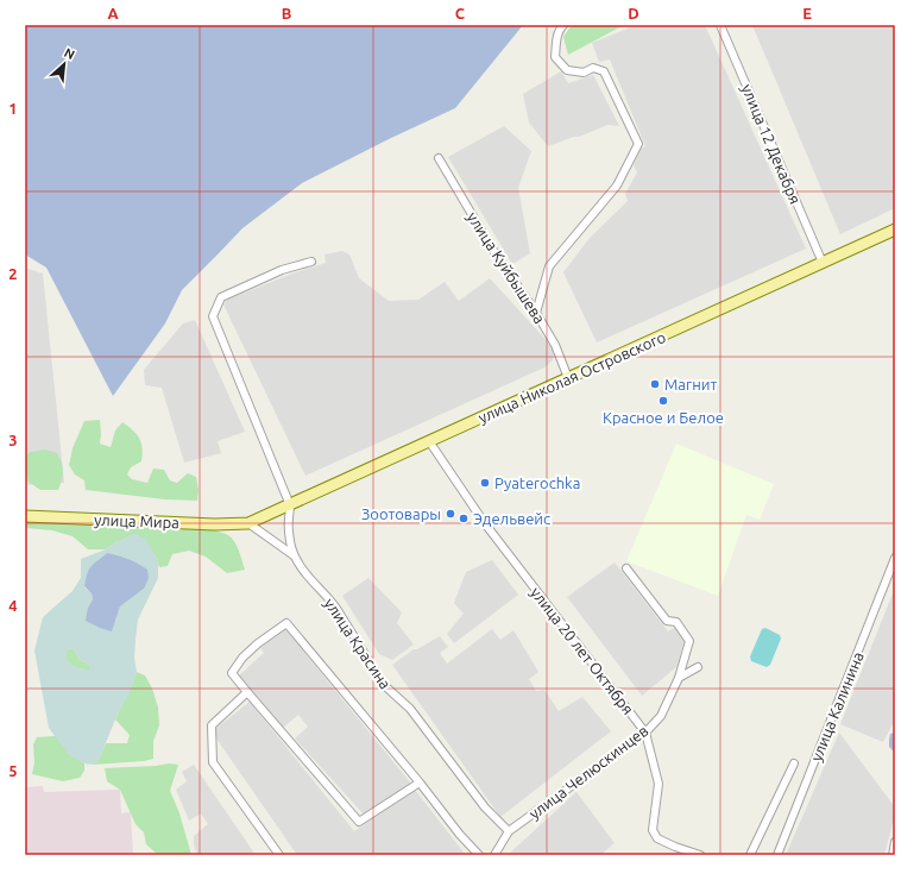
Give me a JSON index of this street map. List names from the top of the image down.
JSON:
{
  "streets": {
    "main road": ["улица Николая Островского", "улица Мира"],
    "street": [
      "улица 12 Декабря",
      "улица Куйбышева",
      "улица Красина",
      "улица 20 лет Октября",
      "улица Калинина",
      "улица Челюскинцев"
    ]
  },
  "crossings": [
    ["улица 12 Декабря", "улица Николая Островского"],
    ["улица Куйбышева", "улица Николая Островского"],
    ["улица Николая Островского", "улица Мира"],
    ["улица Николая Островского", "улица Красина"],
    ["улица Николая Островского", "улица 20 лет Октября"],
    ["улица Красина", "улица Челюскинцев"],
    ["улица 20 лет Октября", "улица Челюскинцев"]
  ],
  "places": [
    "Магнит",
    "Красное и Белое",
    "Pyaterochka",
    "Зоотовары",
    "Эдельвейс"
  ],
  "north": "top right",
  "grid": {
    "columns": [
      "A",
      "B",
      "C",
      "D",
      "E"
    ],
    "rows": [
      "1",
      "2",
      "3",
      "4",
      "5"
    ]
  }
}
